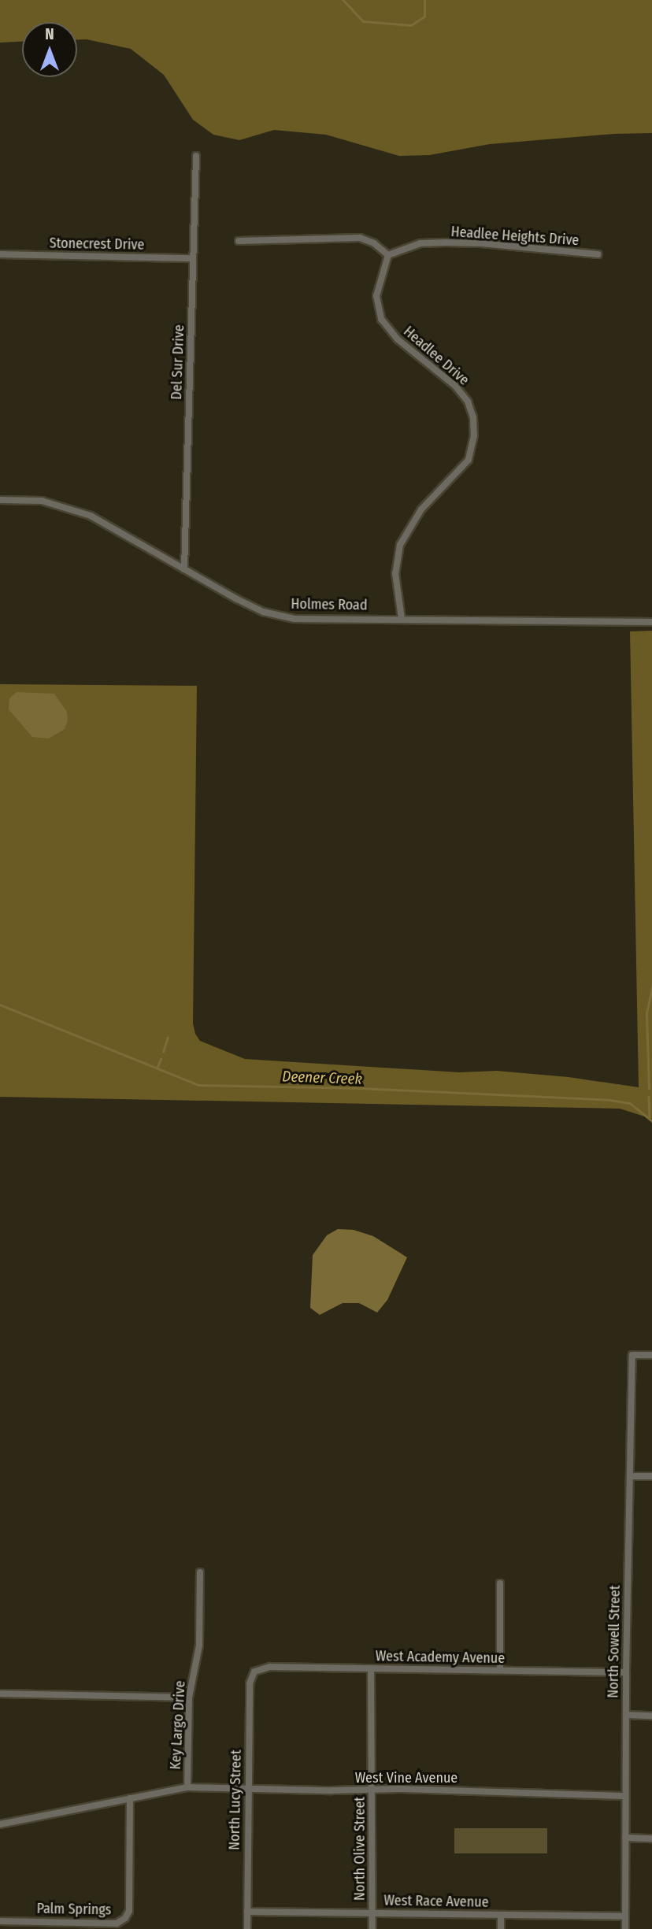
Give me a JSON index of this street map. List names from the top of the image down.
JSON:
{
  "streets": {
    "street": [
      "Headlee Heights Drive",
      "Stonecrest Drive",
      "Headlee Drive",
      "Del Sur Drive",
      "Holmes Road",
      "North Sowell Street",
      "West Academy Avenue",
      "Key Largo Drive",
      "West Vine Avenue",
      "North Lucy Street",
      "North Olive Street",
      "West Race Avenue",
      "Palm Springs"
    ]
  },
  "crossings": [
    ["Headlee Heights Drive", "Headlee Drive"],
    ["Stonecrest Drive", "Del Sur Drive"],
    ["Headlee Drive", "Holmes Road"],
    ["Del Sur Drive", "Holmes Road"],
    ["North Sowell Street", "West Academy Avenue"],
    ["North Sowell Street", "West Vine Avenue"],
    ["North Sowell Street", "West Race Avenue"],
    ["West Academy Avenue", "North Lucy Street"],
    ["West Academy Avenue", "North Olive Street"],
    ["Key Largo Drive", "West Vine Avenue"],
    ["Key Largo Drive", "Palm Springs"],
    ["West Vine Avenue", "North Lucy Street"],
    ["West Vine Avenue", "North Olive Street"],
    ["North Lucy Street", "West Race Avenue"],
    ["North Olive Street", "West Race Avenue"]
  ],
  "water": ["Deener Creek"],
  "north": "top"
}
